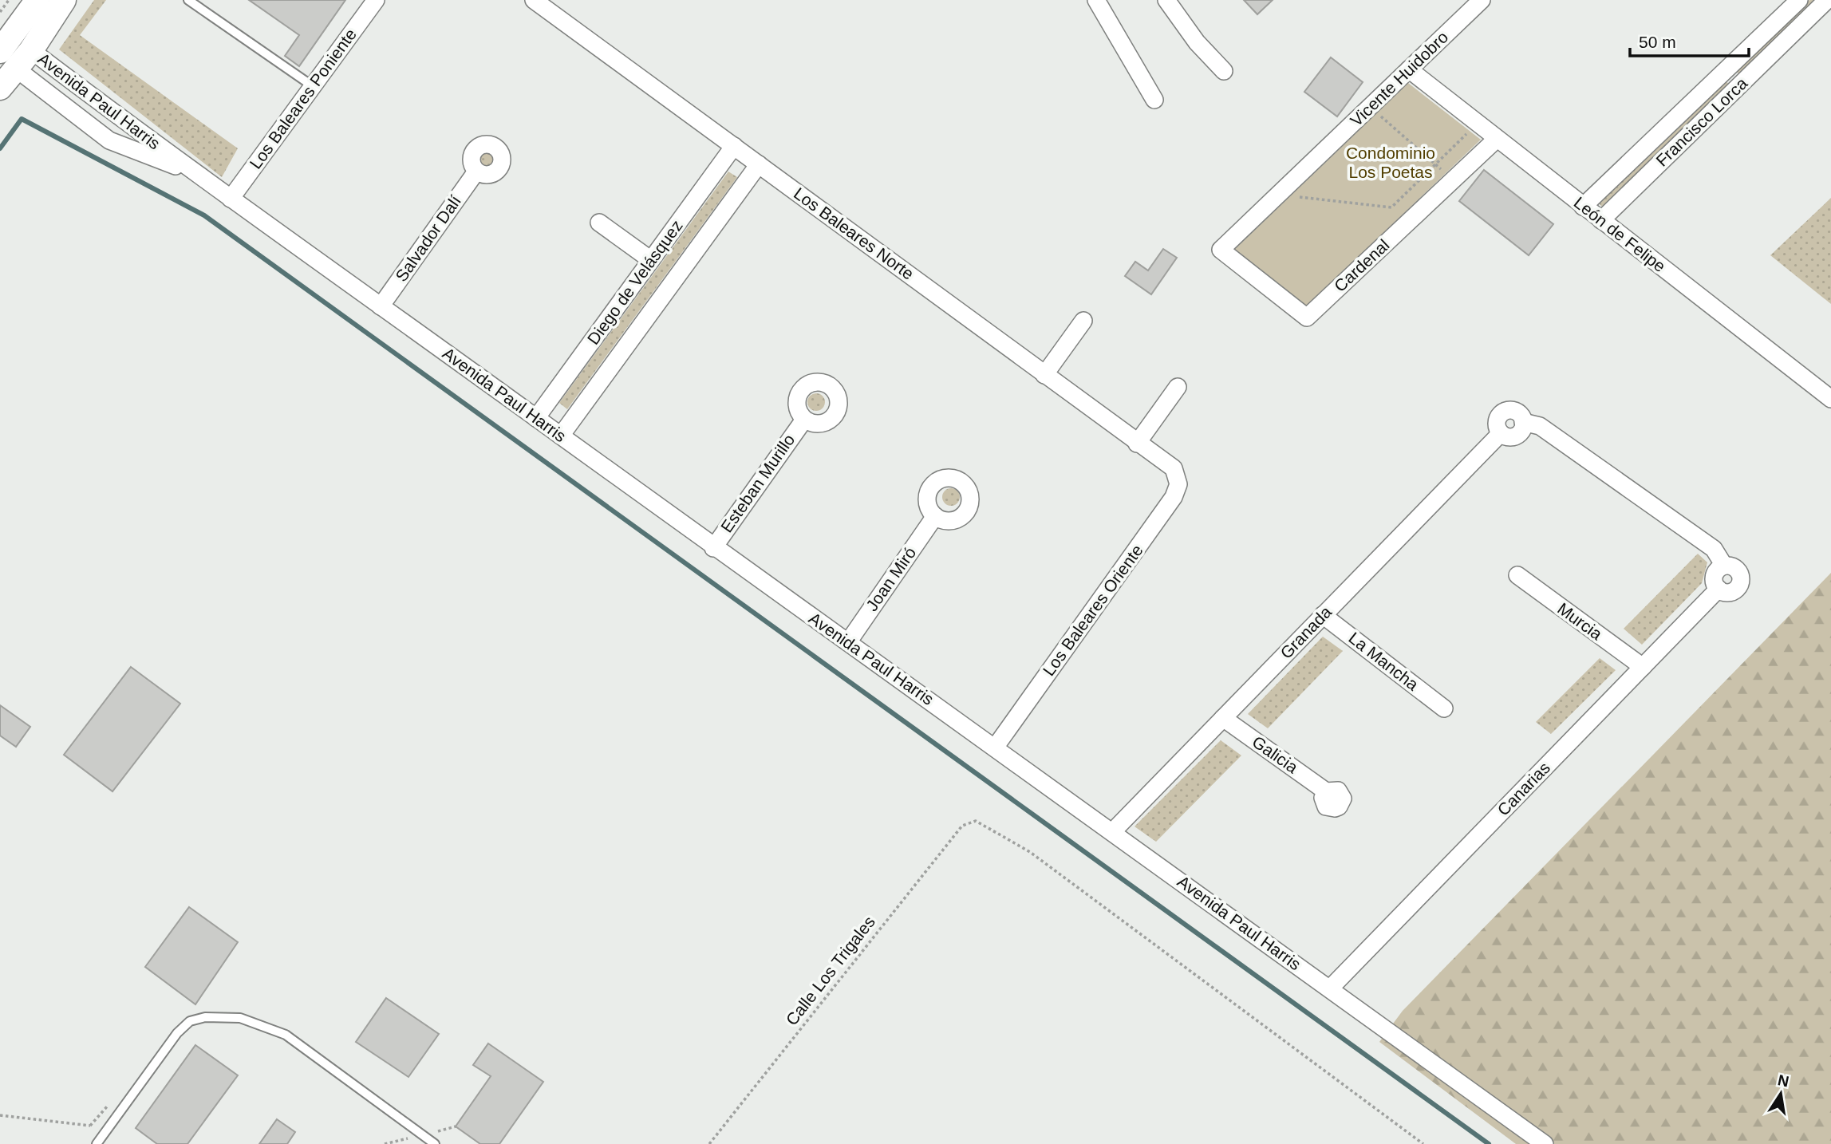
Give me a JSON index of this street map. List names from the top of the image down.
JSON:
{
  "streets": {
    "main road": ["Avenida Paul Harris"],
    "street": [
      "Vicente Huidobro",
      "Los Baleares Poniente",
      "Francisco Lorca",
      "Los Baleares Norte",
      "León de Felipe",
      "Salvador Dalí",
      "Cardenal",
      "Diego de Velásquez",
      "Esteban Murillo",
      "Joan Miró",
      "Los Baleares Oriente",
      "Murcia",
      "Granada",
      "La Mancha",
      "Galicia",
      "Canarias"
    ],
    "path": ["Calle Los Trigales"]
  },
  "crossings": [
    ["Vicente Huidobro", "León de Felipe"],
    ["Vicente Huidobro", "Cardenal"],
    ["Los Baleares Poniente", "Avenida Paul Harris"],
    ["Avenida Paul Harris", "Salvador Dalí"],
    ["Avenida Paul Harris", "Diego de Velásquez"],
    ["Avenida Paul Harris", "Esteban Murillo"],
    ["Avenida Paul Harris", "Joan Miró"],
    ["Avenida Paul Harris", "Los Baleares Oriente"],
    ["Avenida Paul Harris", "Granada"],
    ["Avenida Paul Harris", "Canarias"],
    ["Francisco Lorca", "León de Felipe"],
    ["Los Baleares Norte", "Diego de Velásquez"],
    ["Los Baleares Norte", "Los Baleares Oriente"],
    ["León de Felipe", "Cardenal"],
    ["Murcia", "Canarias"],
    ["Granada", "La Mancha"],
    ["Granada", "Galicia"],
    ["Granada", "Canarias"]
  ],
  "parks": ["Condominio Los Poetas"],
  "scale_bar": "50 m",
  "north": "top"
}
